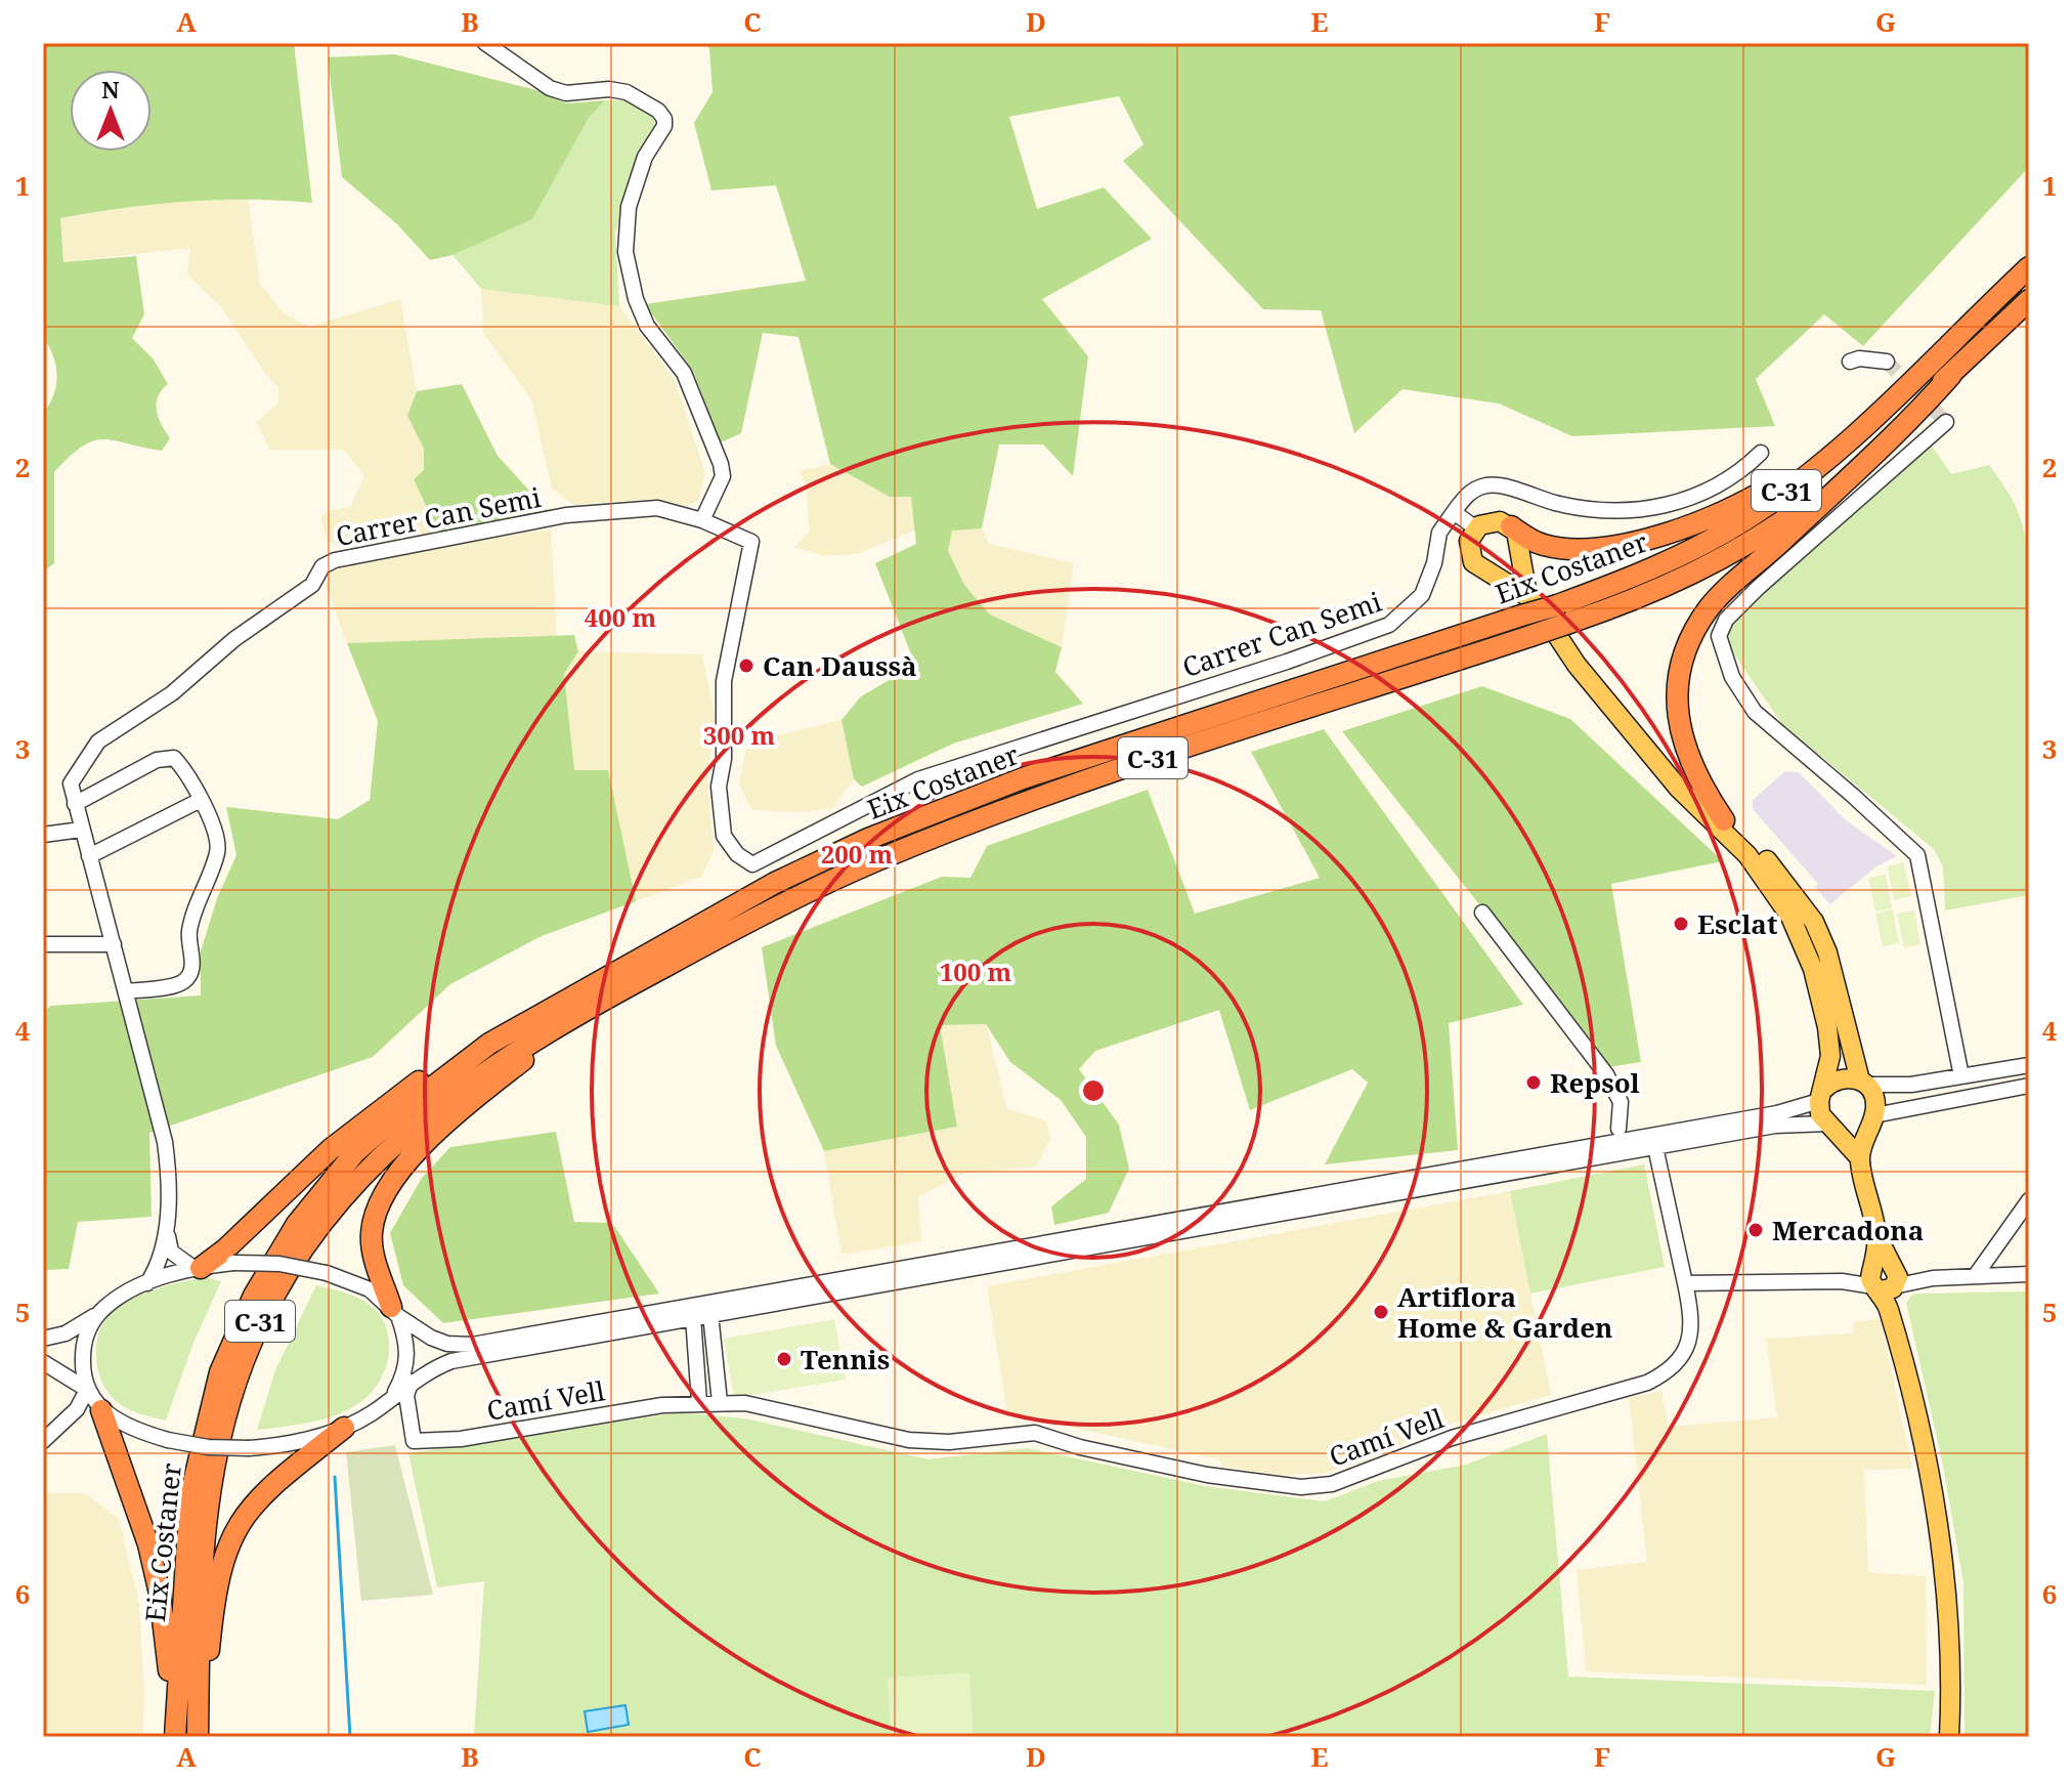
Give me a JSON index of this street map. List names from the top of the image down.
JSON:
{
  "streets": {
    "highway": ["C-31", "Eix Costaner"],
    "street": ["Carrer Can Semi", "Camí Vell"]
  },
  "crossings": [
    ["C-31", "Carrer Can Semi"],
    ["C-31", "Eix Costaner"],
    ["C-31", "Camí Vell"],
    ["Carrer Can Semi", "Camí Vell"]
  ],
  "places": [
    "Can Daussà",
    "Esclat",
    "Repsol",
    "Mercadona",
    "Artiflora Home & Garden",
    "Tennis"
  ],
  "north": "top",
  "grid": {
    "columns": [
      "A",
      "B",
      "C",
      "D",
      "E",
      "F",
      "G"
    ],
    "rows": [
      "1",
      "2",
      "3",
      "4",
      "5",
      "6"
    ]
  },
  "rings": [
    "400 m",
    "300 m",
    "200 m",
    "100 m"
  ]
}
